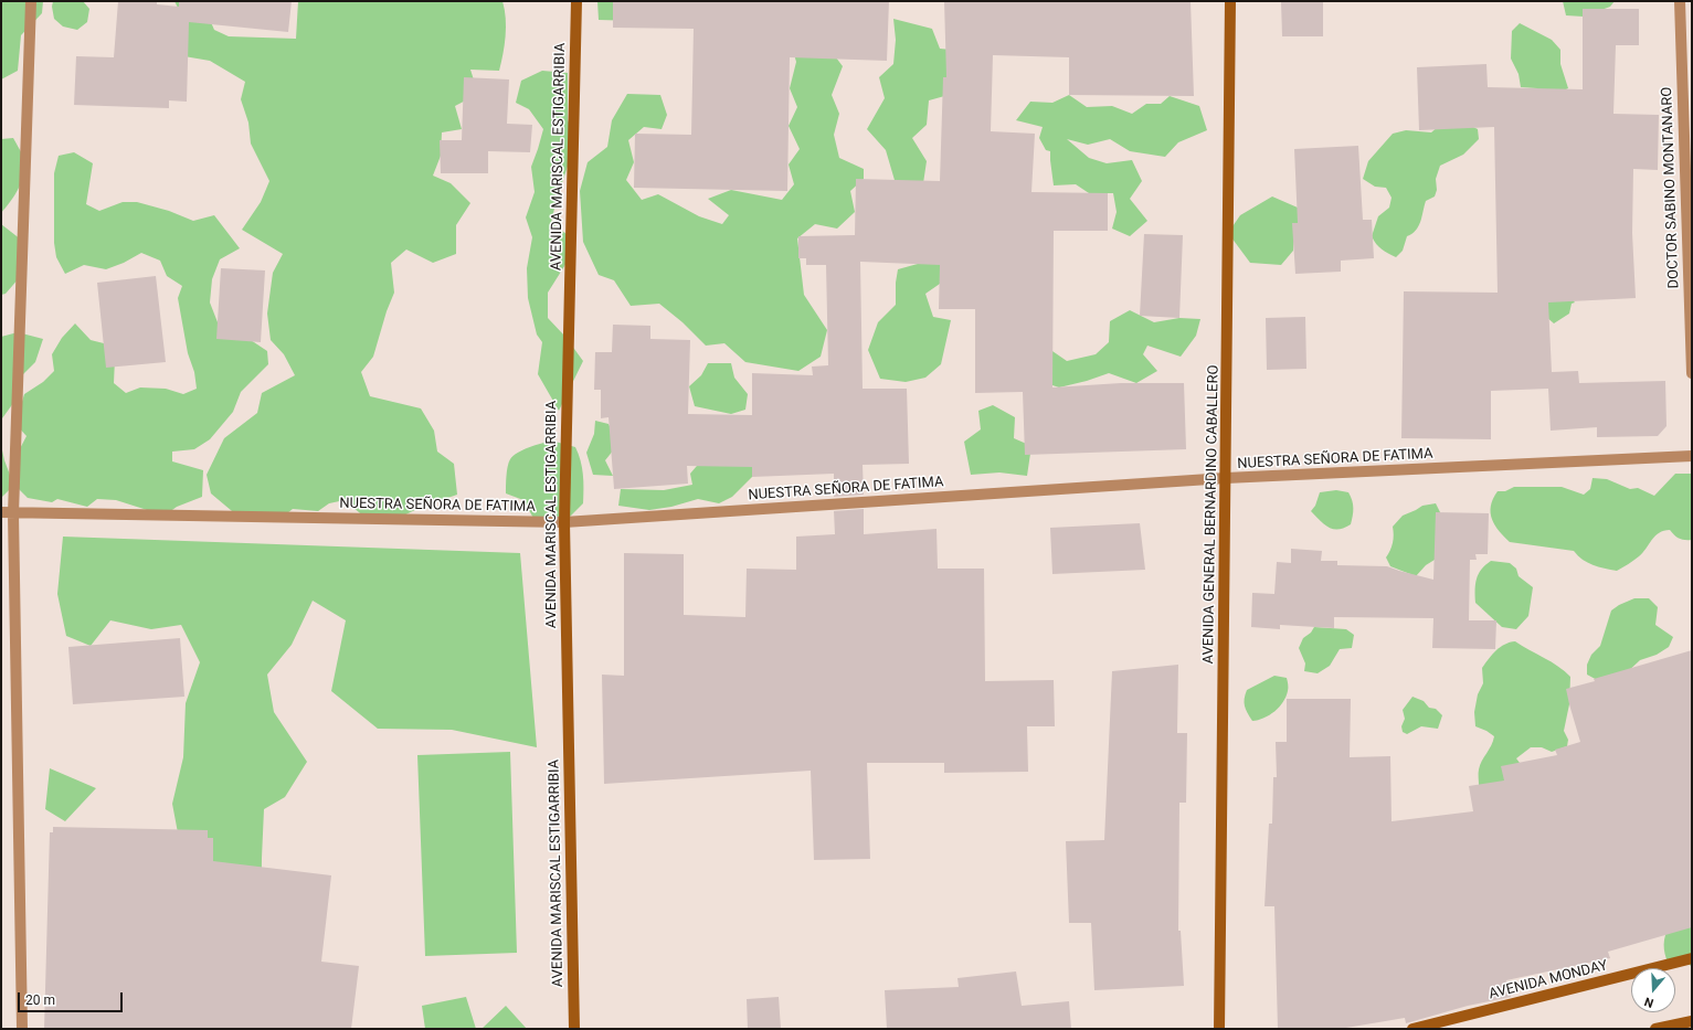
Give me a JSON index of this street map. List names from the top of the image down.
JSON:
{
  "streets": {
    "main road": ["AVENIDA MARISCAL ESTIGARRIBIA", "AVENIDA GENERAL BERNARDINO CABALLERO", "AVENIDA MONDAY"],
    "street": ["DOCTOR SABINO MONTANARO", "NUESTRA SEÑORA DE FATIMA"]
  },
  "crossings": [
    ["AVENIDA MARISCAL ESTIGARRIBIA", "NUESTRA SEÑORA DE FATIMA"],
    ["NUESTRA SEÑORA DE FATIMA", "AVENIDA GENERAL BERNARDINO CABALLERO"]
  ],
  "scale_bar": "20 m",
  "north": "bottom"
}
